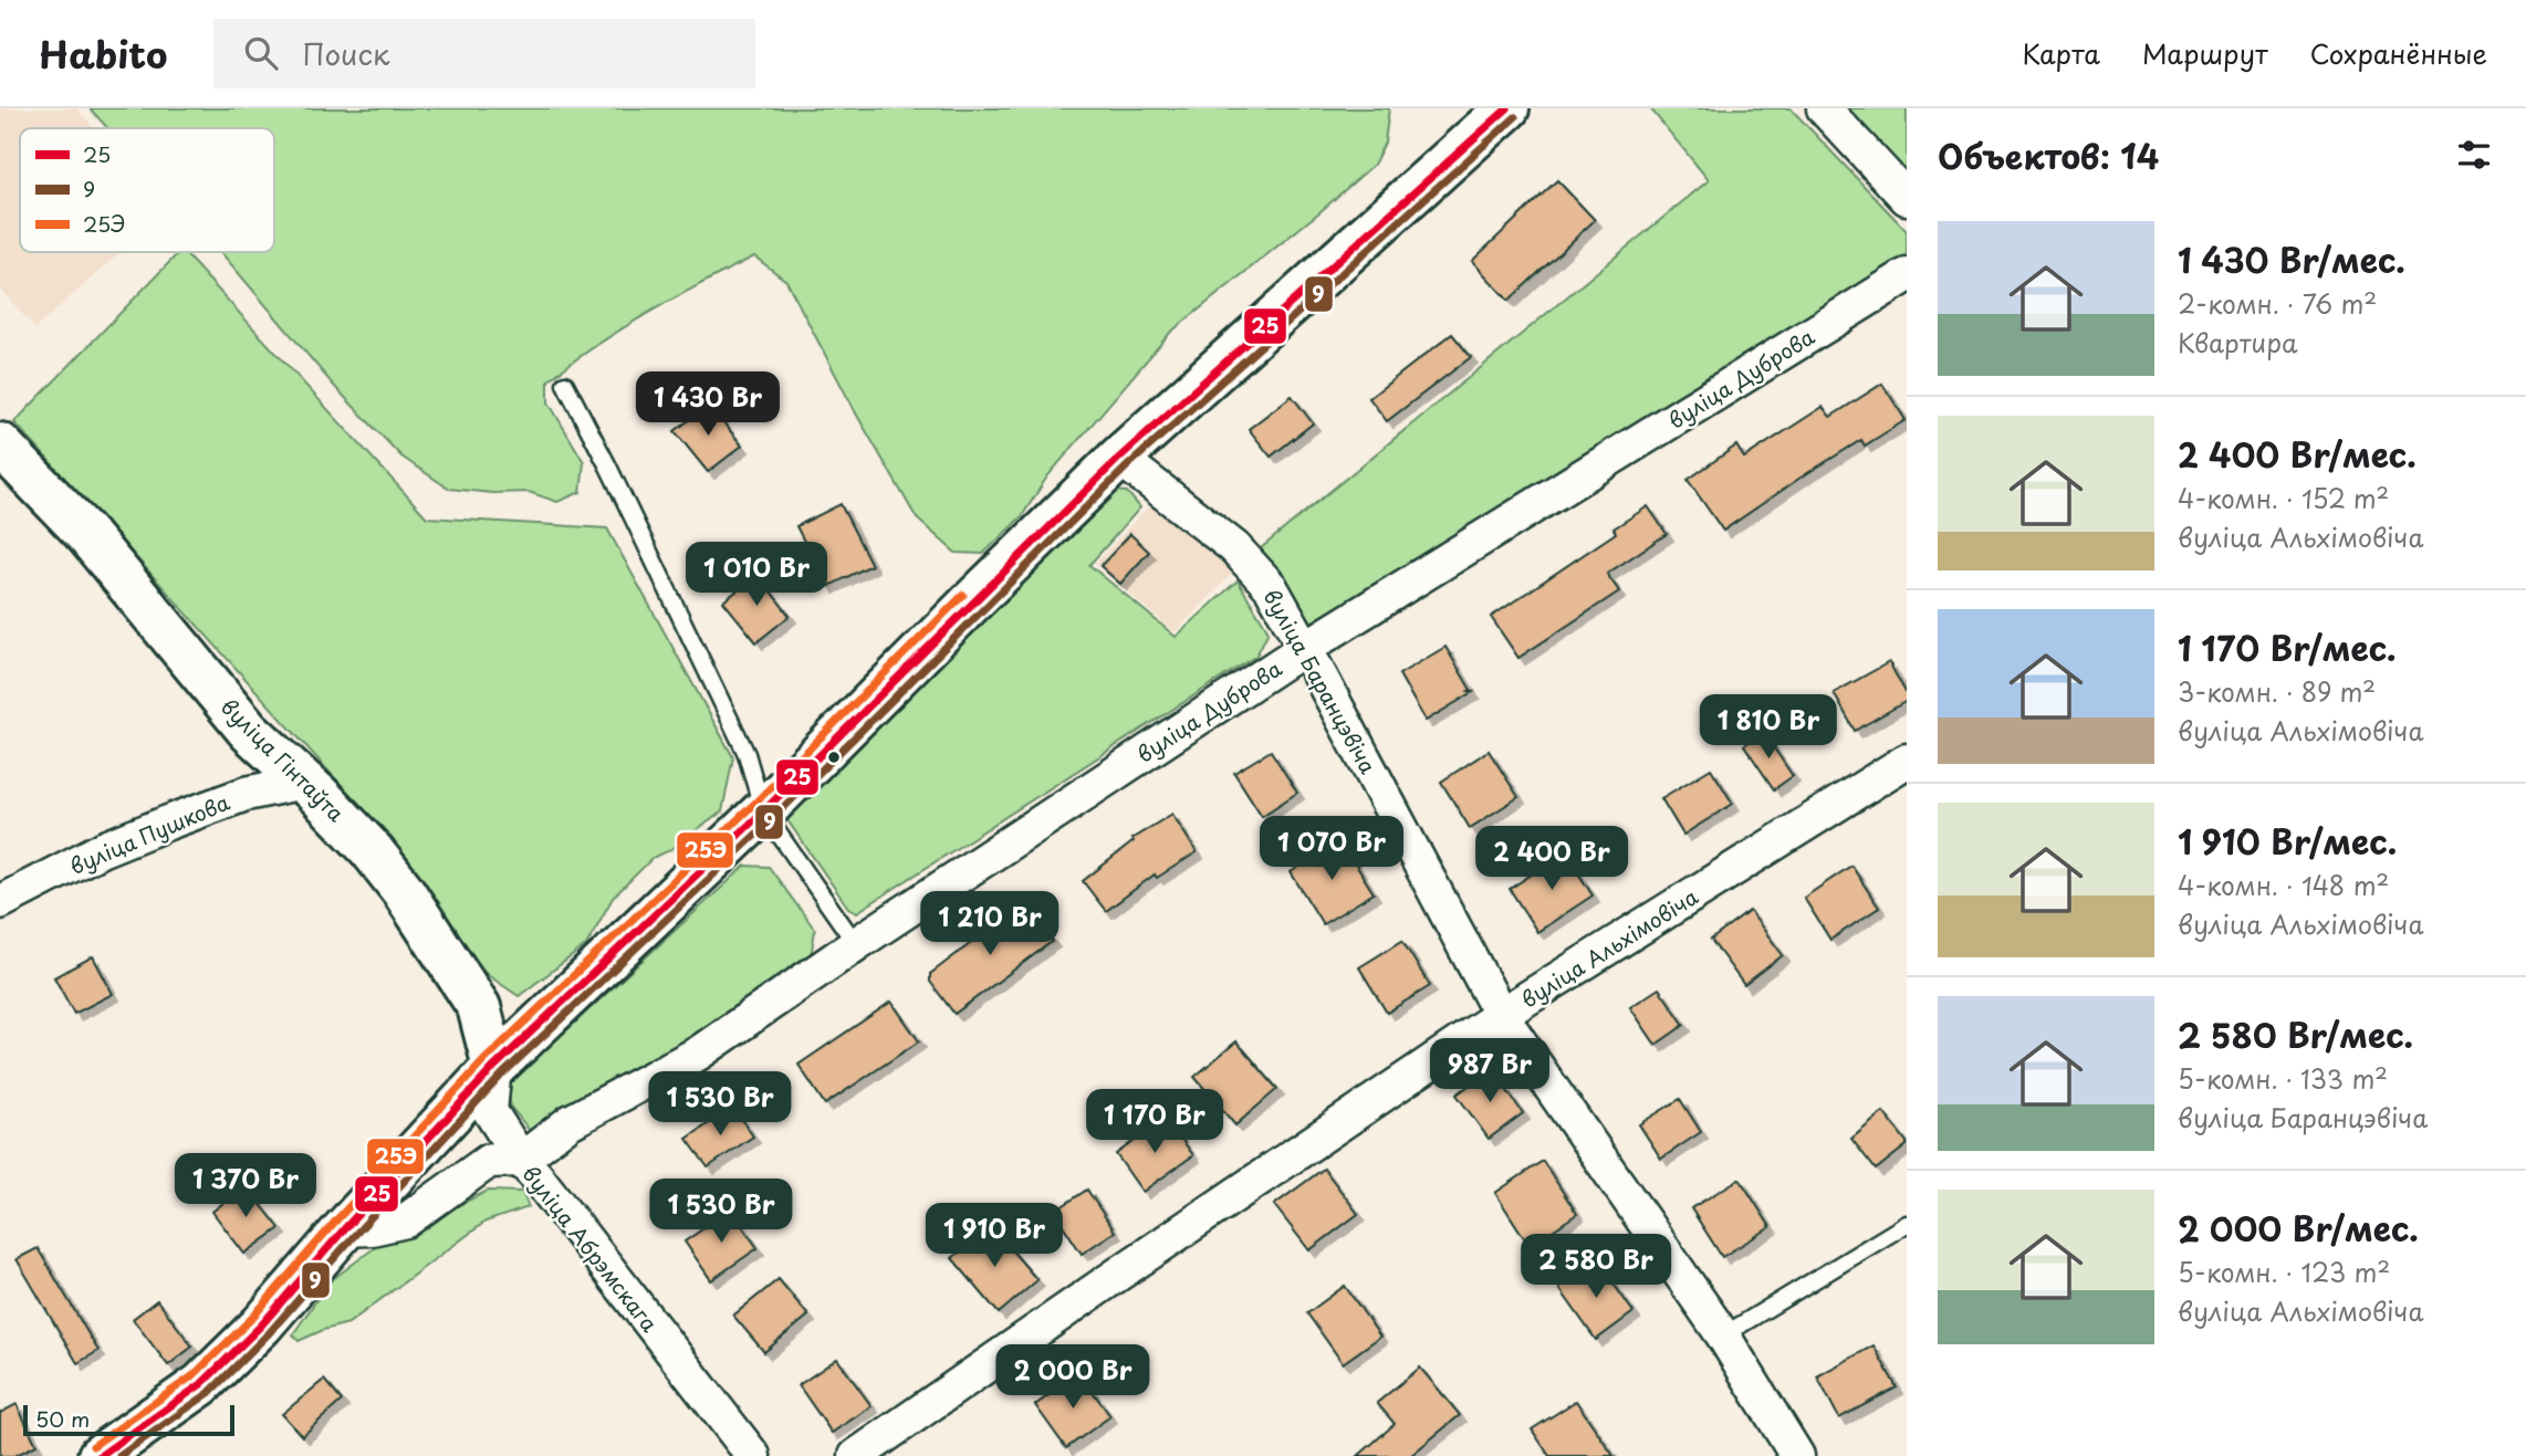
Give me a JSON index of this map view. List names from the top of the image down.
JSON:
{
  "streets": {
    "street": [
      "вуліца Дуброва",
      "вуліца Баранцэвіча",
      "вуліца Гінтаўта",
      "вуліца Пушкова",
      "вуліца Альхімовіча",
      "вуліца Абрэмскага"
    ]
  },
  "crossings": [
    ["вуліца Дуброва", "вуліца Баранцэвіча"],
    ["вуліца Дуброва", "вуліца Абрэмскага"],
    ["вуліца Баранцэвіча", "вуліца Альхімовіча"],
    ["вуліца Гінтаўта", "вуліца Пушкова"]
  ],
  "lines": ["transit line 25", "transit line 9", "transit line 25Э"],
  "legend": ["25", "9", "25Э"],
  "scale_bar": "50 m",
  "page": {
    "header": "Habito",
    "search": "Поиск",
    "nav": ["Карта", "Маршрут", "Сохранённые"],
    "heading": "Объектов: 14",
    "list": [
      {
        "name": "1 430 Br/мес.",
        "note": "2-комн. · 76 m² · Квартира"
      },
      {
        "name": "2 400 Br/мес.",
        "note": "4-комн. · 152 m² · вуліца Альхімовіча"
      },
      {
        "name": "1 170 Br/мес.",
        "note": "3-комн. · 89 m² · вуліца Альхімовіча"
      },
      {
        "name": "1 910 Br/мес.",
        "note": "4-комн. · 148 m² · вуліца Альхімовіча"
      },
      {
        "name": "2 580 Br/мес.",
        "note": "5-комн. · 133 m² · вуліца Баранцэвіча"
      },
      {
        "name": "2 000 Br/мес.",
        "note": "5-комн. · 123 m² · вуліца Альхімовіча"
      }
    ],
    "price": [
      "1 430 Br",
      "1 010 Br",
      "1 810 Br",
      "1 070 Br",
      "2 400 Br",
      "1 210 Br",
      "987 Br",
      "1 530 Br",
      "1 170 Br",
      "1 370 Br",
      "1 530 Br",
      "1 910 Br",
      "2 580 Br",
      "2 000 Br"
    ],
    "scale": "50 m"
  }
}
